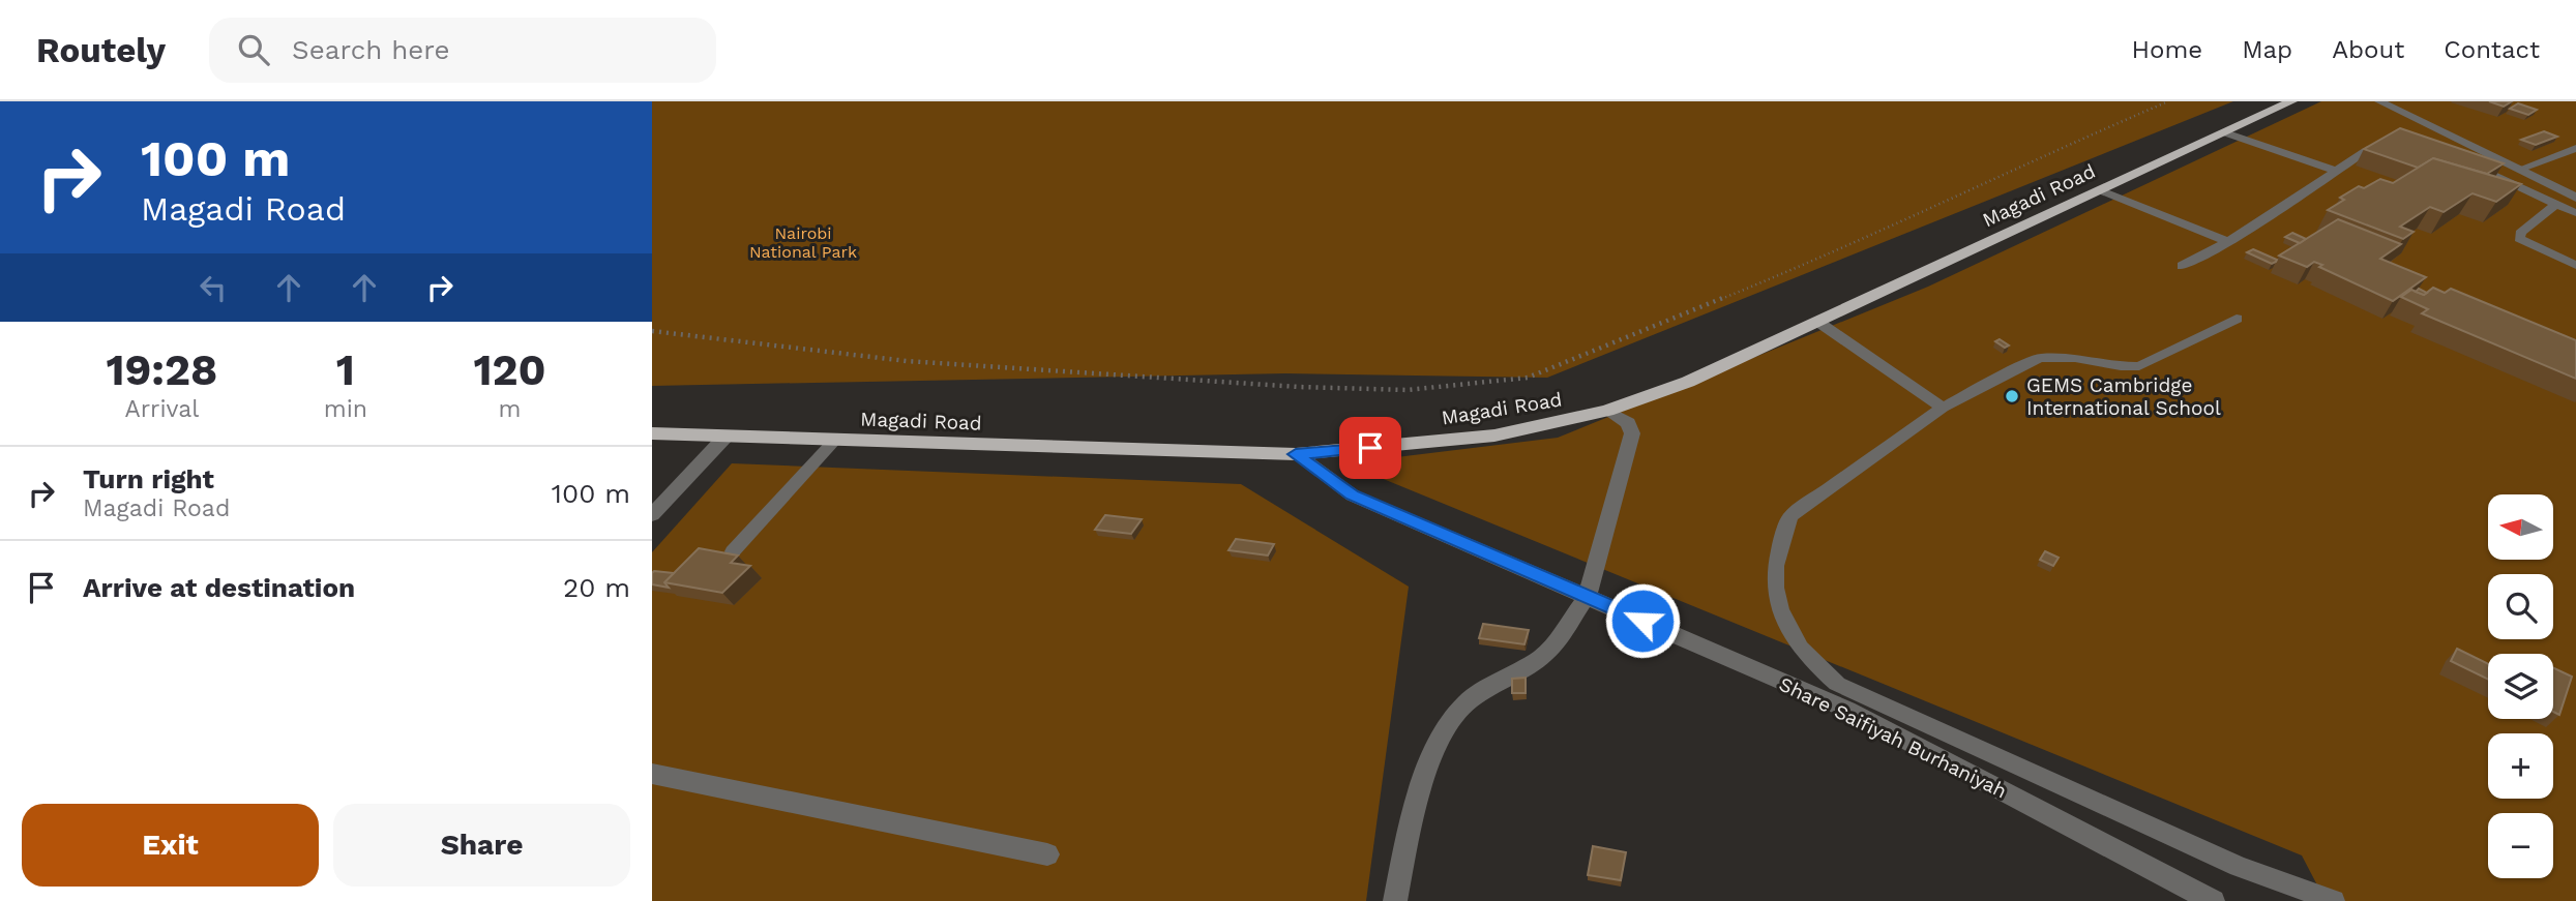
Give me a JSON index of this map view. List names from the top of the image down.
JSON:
{
  "streets": {
    "highway": ["Magadi Road"],
    "street": ["Share Saifiyah Burhaniyah"]
  },
  "crossings": [
    ["Magadi Road", "Share Saifiyah Burhaniyah"]
  ],
  "parks": ["Nairobi National Park"],
  "places": ["GEMS Cambridge International School"],
  "north": "left",
  "page": {
    "header": "Routely",
    "search": "Search here",
    "nav": [
      "Home",
      "Map",
      "About",
      "Contact"
    ],
    "turn": ["100 m", "Magadi Road"],
    "eta": [
      "19:28",
      "Arrival",
      "1",
      "min",
      "120",
      "m"
    ],
    "list": [
      {
        "name": "Turn right",
        "note": "Magadi Road",
        "value": "100 m"
      },
      {
        "name": "Arrive at destination",
        "value": "20 m"
      }
    ],
    "map_buttons": ["+", "−"],
    "buttons": ["Exit", "Share"]
  }
}
